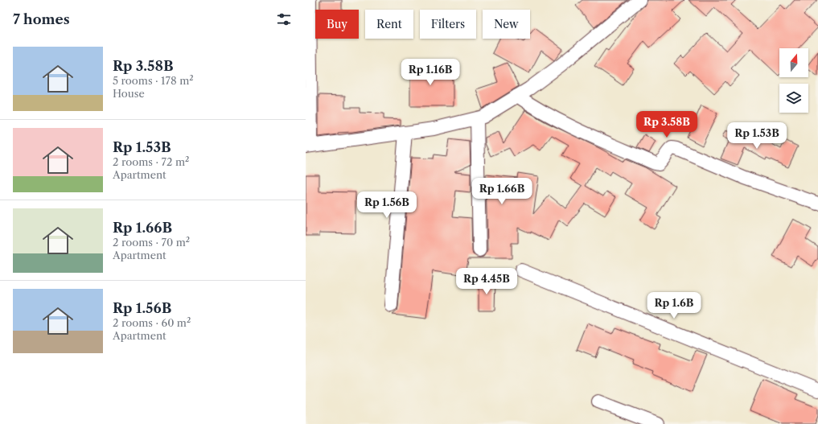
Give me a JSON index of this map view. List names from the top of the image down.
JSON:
{
  "north": "top",
  "page": {
    "heading": "7 homes",
    "chip": [
      "Buy",
      "Rent",
      "Filters",
      "New"
    ],
    "list": [
      {
        "name": "Rp 3.58B",
        "note": "5 rooms · 178 m² · House"
      },
      {
        "name": "Rp 1.53B",
        "note": "2 rooms · 72 m² · Apartment"
      },
      {
        "name": "Rp 1.66B",
        "note": "2 rooms · 70 m² · Apartment"
      },
      {
        "name": "Rp 1.56B",
        "note": "2 rooms · 60 m² · Apartment"
      }
    ],
    "price": [
      "Rp 1.16B",
      "Rp 3.58B",
      "Rp 1.53B",
      "Rp 1.66B",
      "Rp 1.56B",
      "Rp 4.45B",
      "Rp 1.6B"
    ]
  }
}
